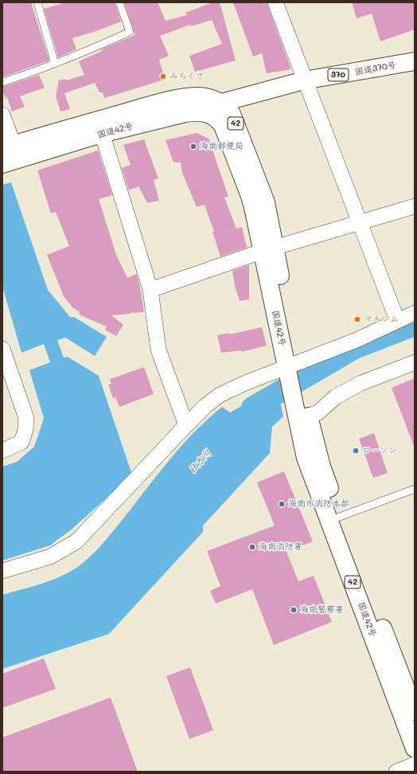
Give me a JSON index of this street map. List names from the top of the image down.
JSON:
{
  "streets": {
    "highway": [
      "国道370号",
      "370",
      "42",
      "国道42号"
    ]
  },
  "crossings": [
    ["国道370号", "国道42号"]
  ],
  "water": ["日方川"],
  "places": [
    "みちくさ",
    "海南郵便局",
    "マキシム",
    "ローソン",
    "海南市消防本部",
    "海南消防署",
    "海南警察署"
  ]
}
